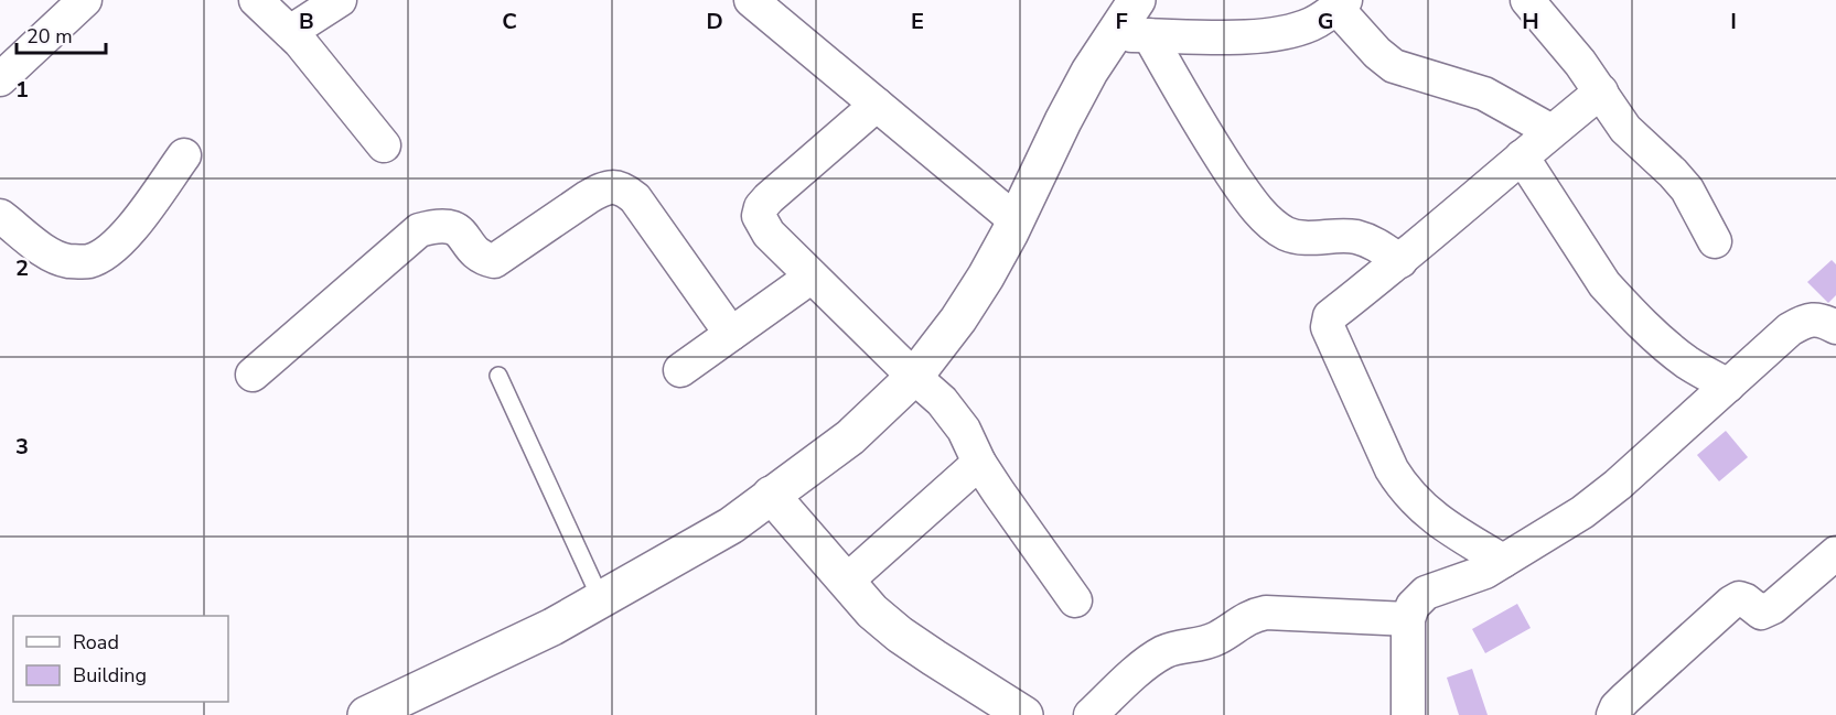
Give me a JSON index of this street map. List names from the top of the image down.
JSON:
{
  "legend": ["Road", "Building"],
  "scale_bar": "20 m",
  "grid": {
    "columns": [
      "B",
      "C",
      "D",
      "E",
      "F",
      "G",
      "H",
      "I"
    ],
    "rows": ["1", "2", "3"]
  }
}
